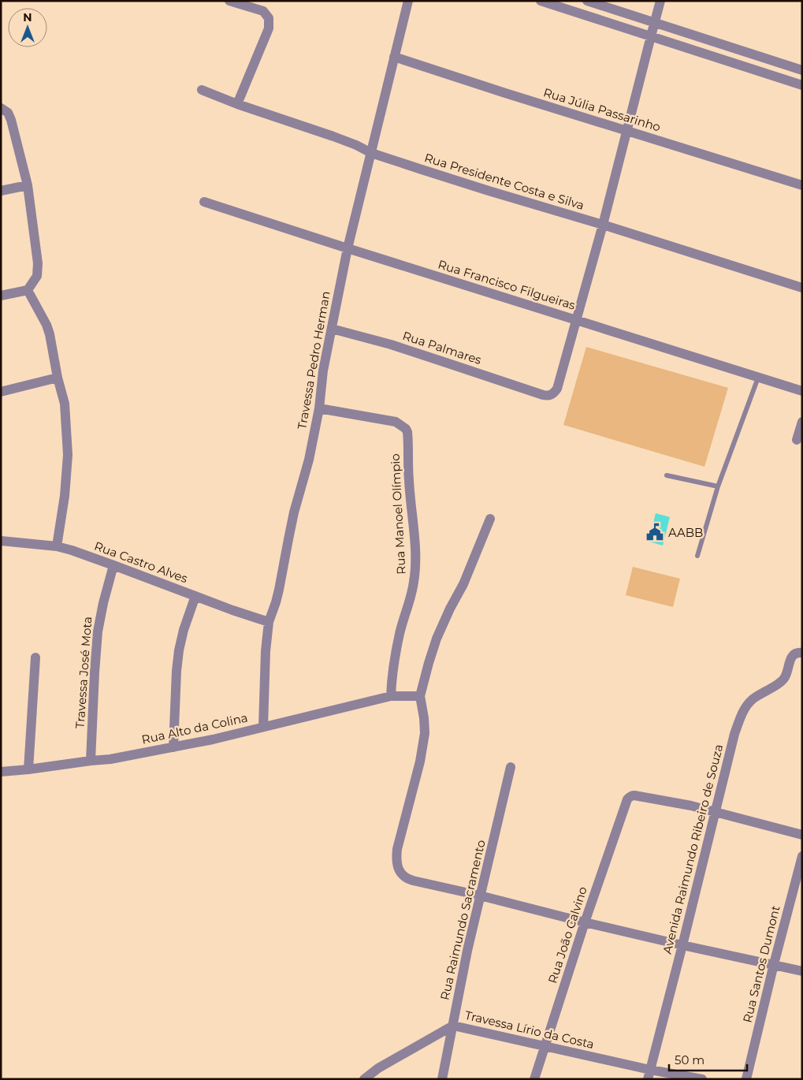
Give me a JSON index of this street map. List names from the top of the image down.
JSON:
{
  "streets": {
    "street": [
      "Rua Júlia Passarinho",
      "Rua Presidente Costa e Silva",
      "Rua Francisco Filgueiras",
      "Rua Palmares",
      "Travessa Pedro Herman",
      "Rua Manoel Olímpio",
      "Rua Castro Alves",
      "Travessa José Mota",
      "Rua Alto da Colina",
      "Avenida Raimundo Ribeiro de Souza",
      "Rua Raimundo Sacramento",
      "Rua João Calvino",
      "Rua Santos Dumont",
      "Travessa Lírio da Costa"
    ]
  },
  "crossings": [
    ["Rua Júlia Passarinho", "Travessa Pedro Herman"],
    ["Rua Presidente Costa e Silva", "Travessa Pedro Herman"],
    ["Rua Francisco Filgueiras", "Rua Palmares"],
    ["Rua Francisco Filgueiras", "Travessa Pedro Herman"],
    ["Rua Palmares", "Travessa Pedro Herman"],
    ["Travessa Pedro Herman", "Rua Manoel Olímpio"],
    ["Travessa Pedro Herman", "Rua Castro Alves"],
    ["Travessa Pedro Herman", "Rua Alto da Colina"],
    ["Rua Manoel Olímpio", "Rua Alto da Colina"],
    ["Rua Castro Alves", "Travessa José Mota"],
    ["Travessa José Mota", "Rua Alto da Colina"],
    ["Avenida Raimundo Ribeiro de Souza", "Rua João Calvino"],
    ["Avenida Raimundo Ribeiro de Souza", "Travessa Lírio da Costa"],
    ["Rua Raimundo Sacramento", "Travessa Lírio da Costa"],
    ["Rua João Calvino", "Travessa Lírio da Costa"]
  ],
  "places": {
    "public building": ["AABB"]
  },
  "scale_bar": "50 m",
  "north": "top"
}
